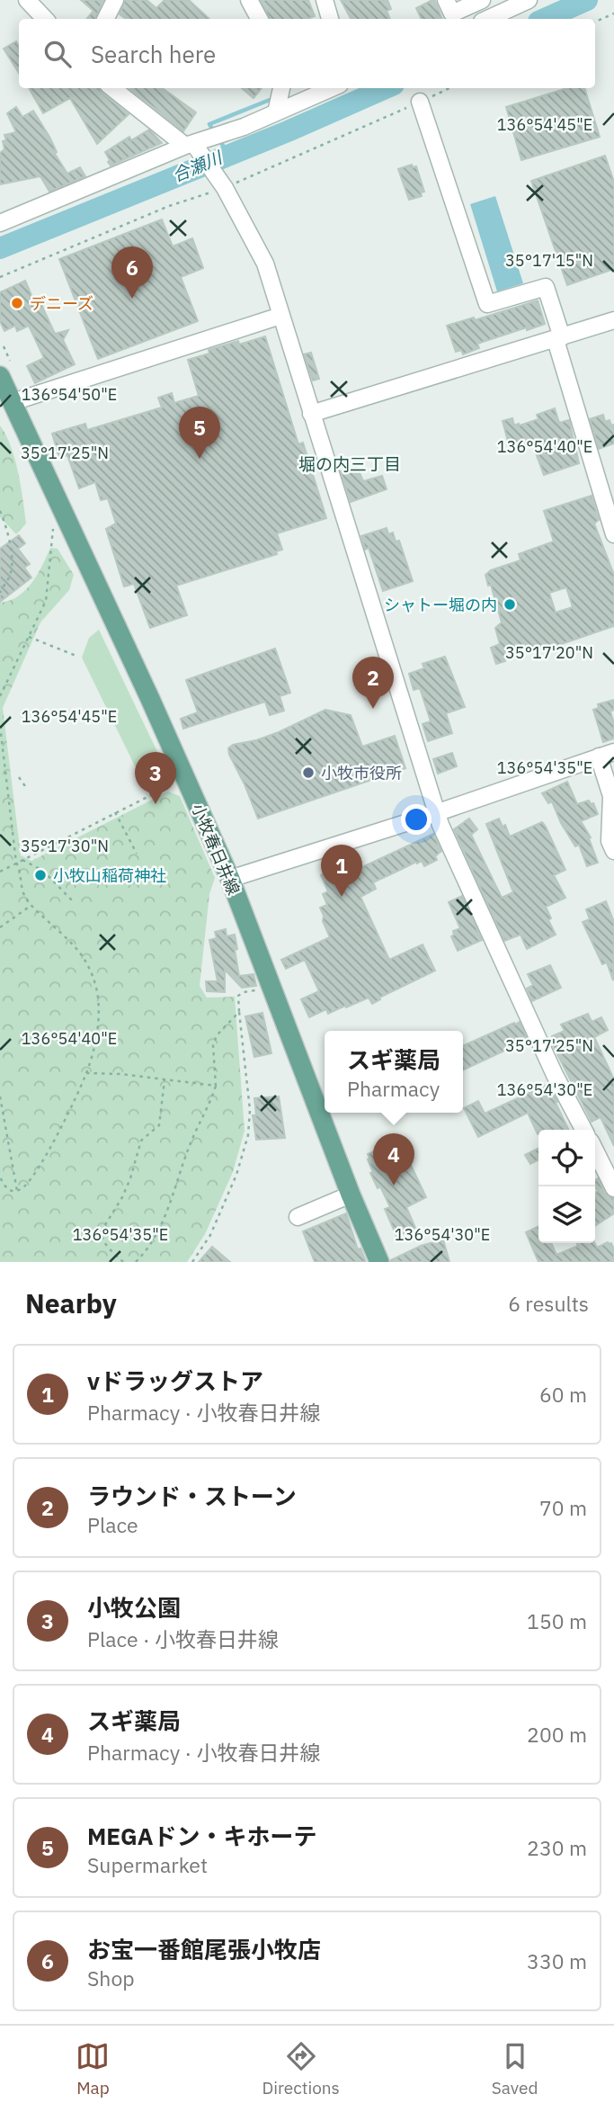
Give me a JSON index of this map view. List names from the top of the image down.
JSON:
{
  "streets": {
    "main road": ["小牧春日井線"]
  },
  "districts": ["堀の内三丁目"],
  "water": ["合瀬川"],
  "places": [
    "デニーズ",
    "シャトー堀の内",
    "小牧市役所",
    "小牧山稲荷神社"
  ],
  "page": {
    "search": "Search here",
    "pins": [
      "6",
      "5",
      "2",
      "3",
      "1",
      "4"
    ],
    "popup": ["スギ薬局", "Pharmacy"],
    "heading": ["Nearby", "6 results"],
    "list": [
      {
        "mark": "1",
        "name": "vドラッグストア",
        "note": "Pharmacy · 小牧春日井線",
        "value": "60 m"
      },
      {
        "mark": "2",
        "name": "ラウンド・ストーン",
        "note": "Place",
        "value": "70 m"
      },
      {
        "mark": "3",
        "name": "小牧公園",
        "note": "Place · 小牧春日井線",
        "value": "150 m"
      },
      {
        "mark": "4",
        "name": "スギ薬局",
        "note": "Pharmacy · 小牧春日井線",
        "value": "200 m"
      },
      {
        "mark": "5",
        "name": "MEGAドン・キホーテ",
        "note": "Supermarket",
        "value": "230 m"
      },
      {
        "mark": "6",
        "name": "お宝一番館尾張小牧店",
        "note": "Shop",
        "value": "330 m"
      }
    ],
    "nav": ["Map", "Directions", "Saved"]
  },
  "coordinates": [
    "136°54'45\"E",
    "35°17'15\"N",
    "136°54'50\"E",
    "136°54'40\"E",
    "35°17'25\"N",
    "35°17'20\"N",
    "136°54'35\"E",
    "35°17'30\"N",
    "136°54'30\"E"
  ]
}
